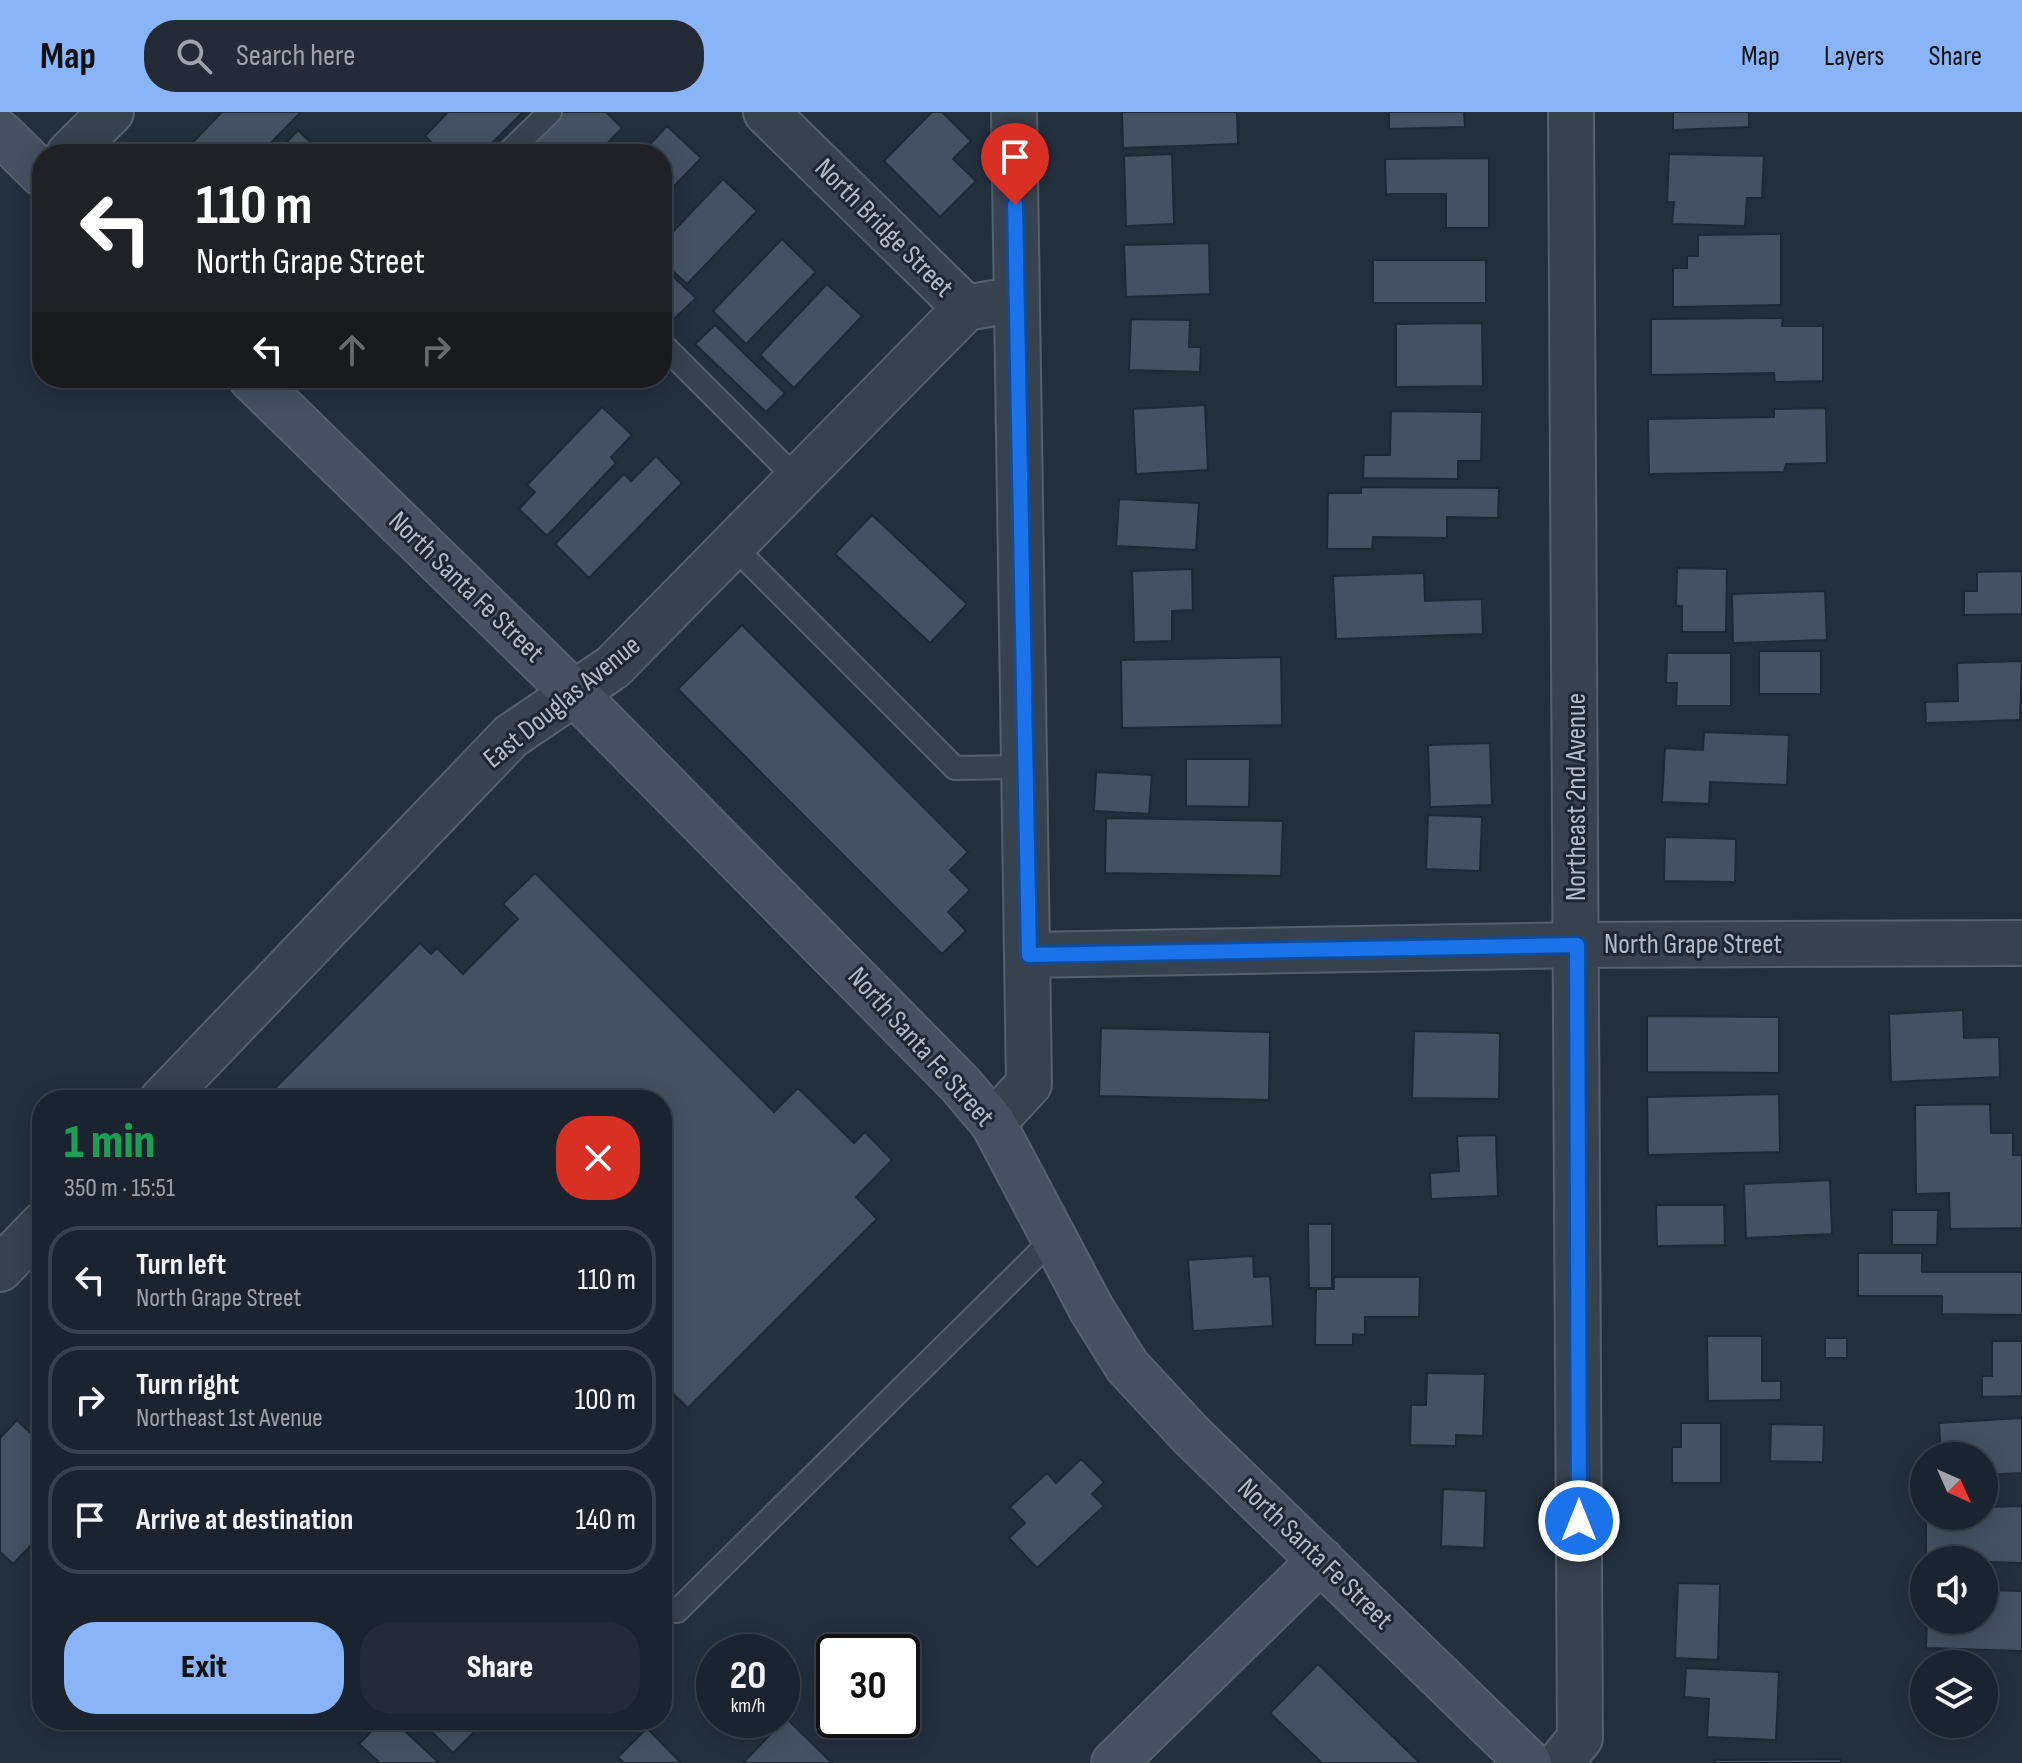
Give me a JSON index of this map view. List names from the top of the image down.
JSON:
{
  "streets": {
    "street": [
      "North Bridge Street",
      "North Santa Fe Street",
      "East Douglas Avenue",
      "Northeast 2nd Avenue",
      "North Grape Street"
    ]
  },
  "crossings": [
    ["North Bridge Street", "East Douglas Avenue"],
    ["North Santa Fe Street", "East Douglas Avenue"],
    ["Northeast 2nd Avenue", "North Grape Street"]
  ],
  "north": "bottom right",
  "page": {
    "header": "Map",
    "search": "Search here",
    "nav": ["Map", "Layers", "Share"],
    "turn": ["110 m", "North Grape Street"],
    "heading": ["1 min", "350 m · 15:51"],
    "list": [
      {
        "name": "Turn left",
        "note": "North Grape Street",
        "value": "110 m"
      },
      {
        "name": "Turn right",
        "note": "Northeast 1st Avenue",
        "value": "100 m"
      },
      {
        "name": "Arrive at destination",
        "value": "140 m"
      }
    ],
    "buttons": ["Exit", "Share"],
    "speed": "20 km/h",
    "limit": "30"
  }
}
